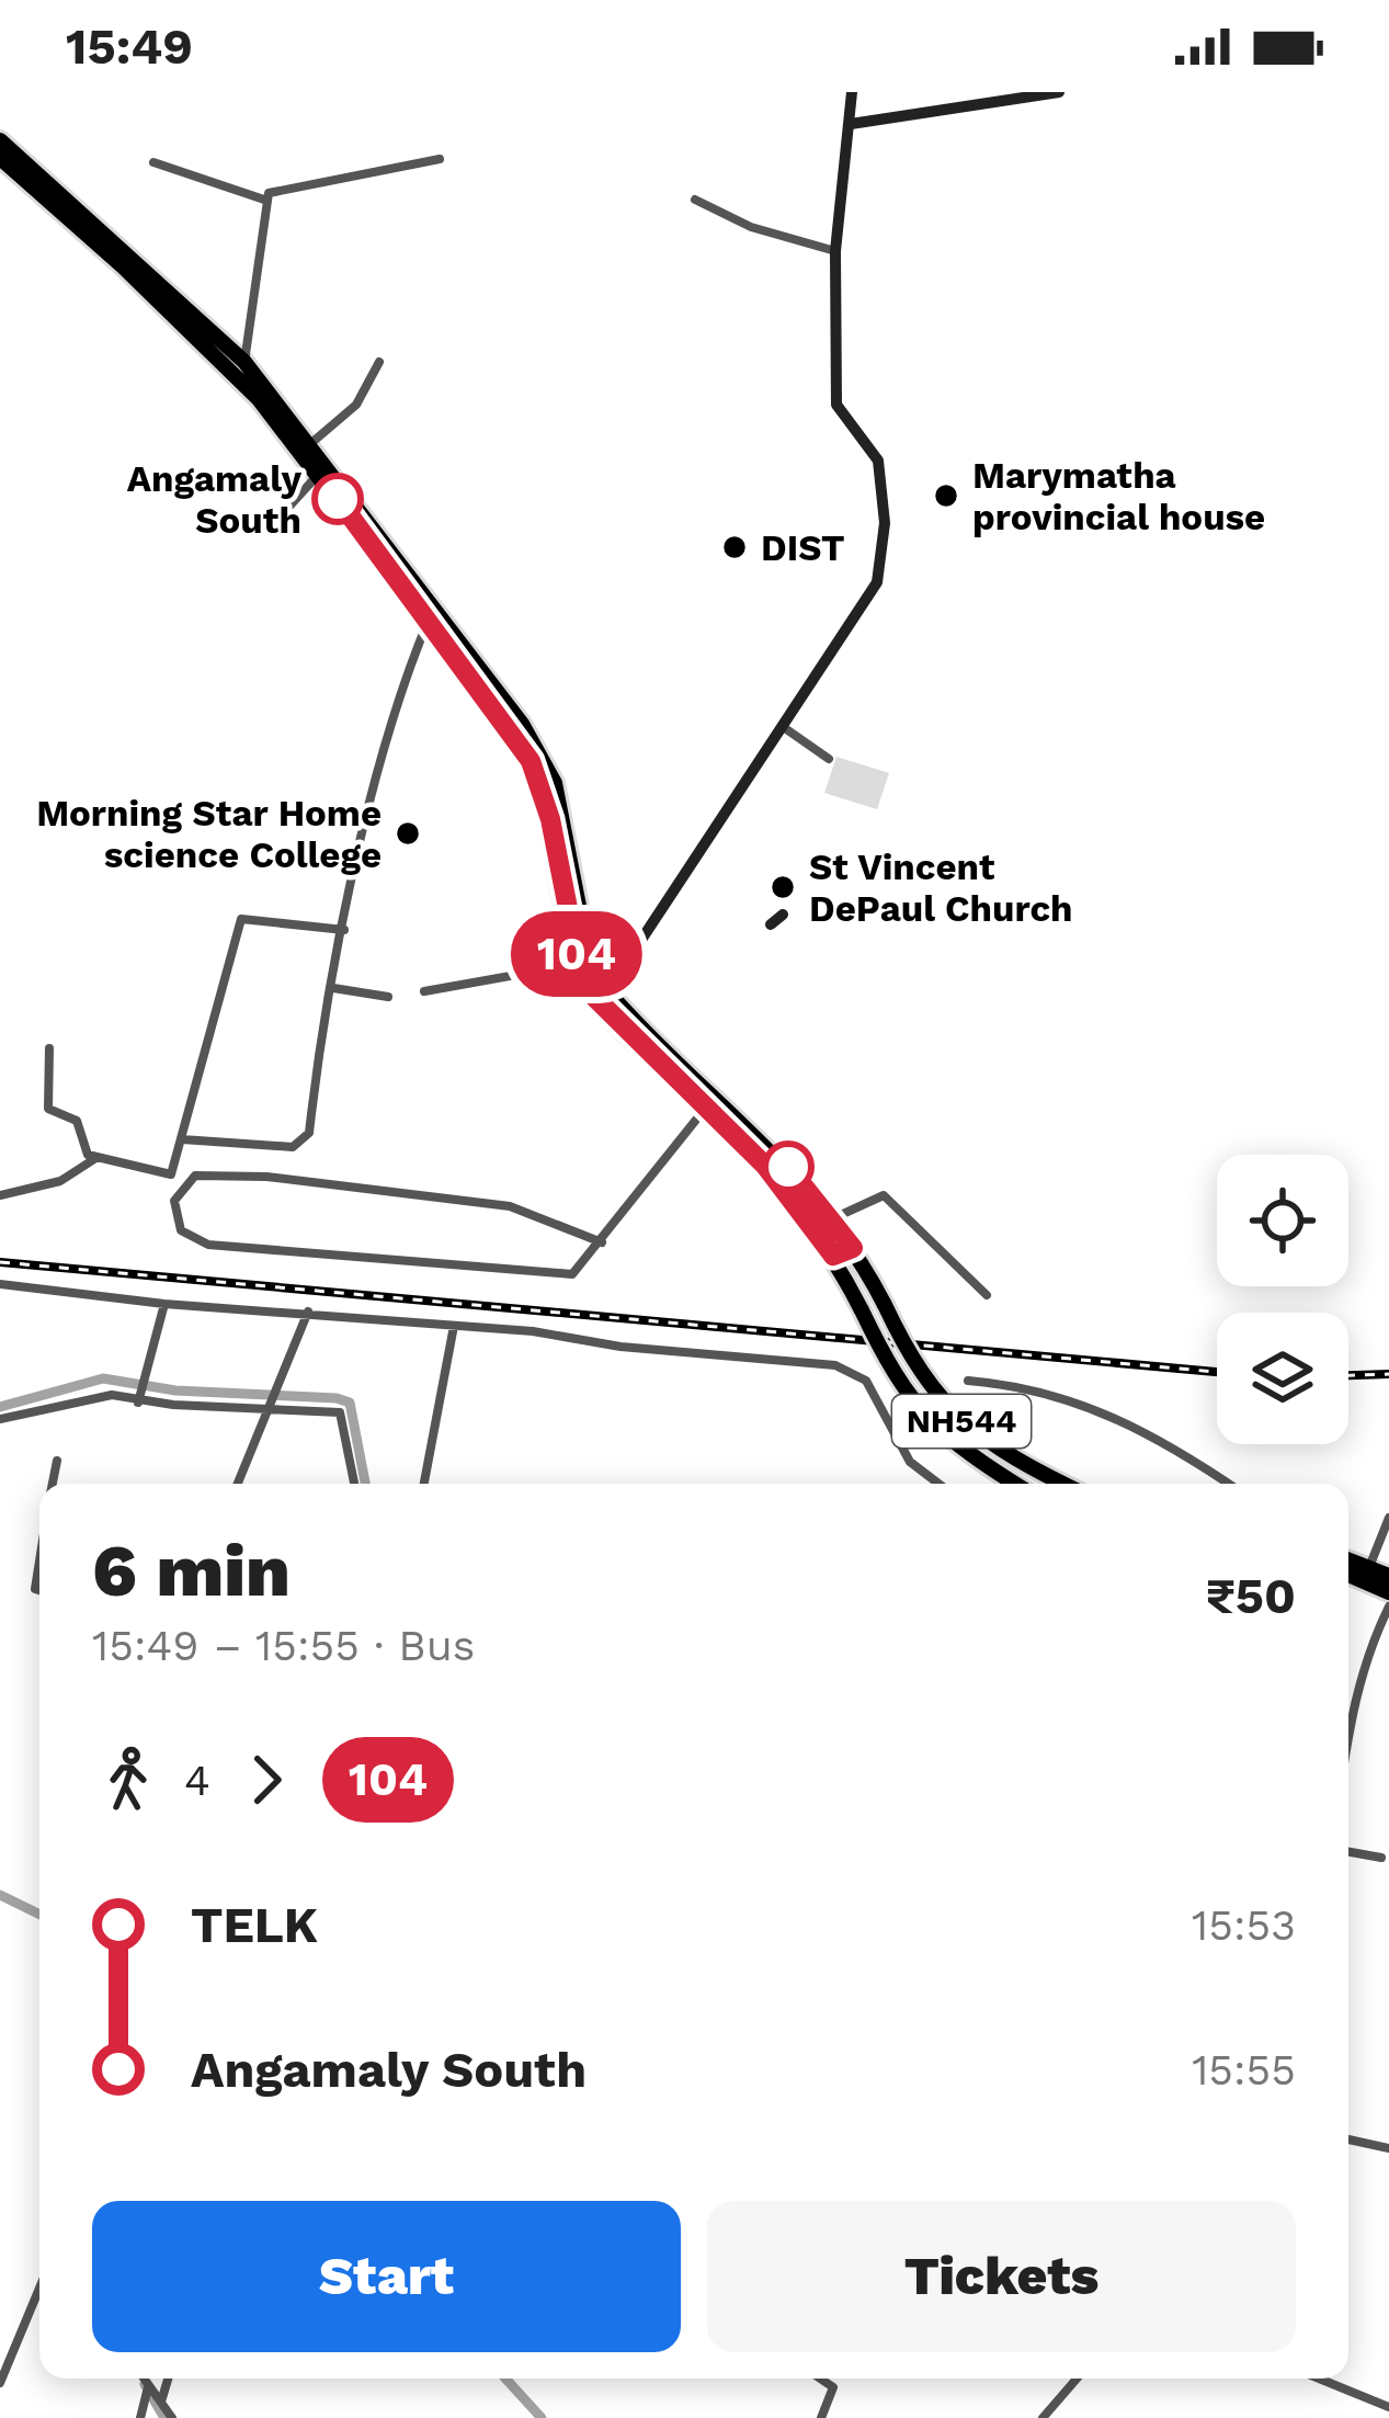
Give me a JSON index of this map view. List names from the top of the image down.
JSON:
{
  "streets": {
    "highway": ["NH544"]
  },
  "places": [
    "Marymatha provincial house",
    "Angamaly South",
    "DIST",
    "Morning Star Home science College",
    "St Vincent DePaul Church"
  ],
  "lines": ["bus line 104"],
  "page": {
    "status": "15:49",
    "on_map": "104",
    "heading": ["6 min", "15:49 – 15:55 · Bus", "₹50"],
    "legs": ["4", "104"],
    "list": [
      {
        "name": "TELK",
        "value": "15:53"
      },
      {
        "name": "Angamaly South",
        "value": "15:55"
      }
    ],
    "buttons": ["Start", "Tickets"]
  }
}
